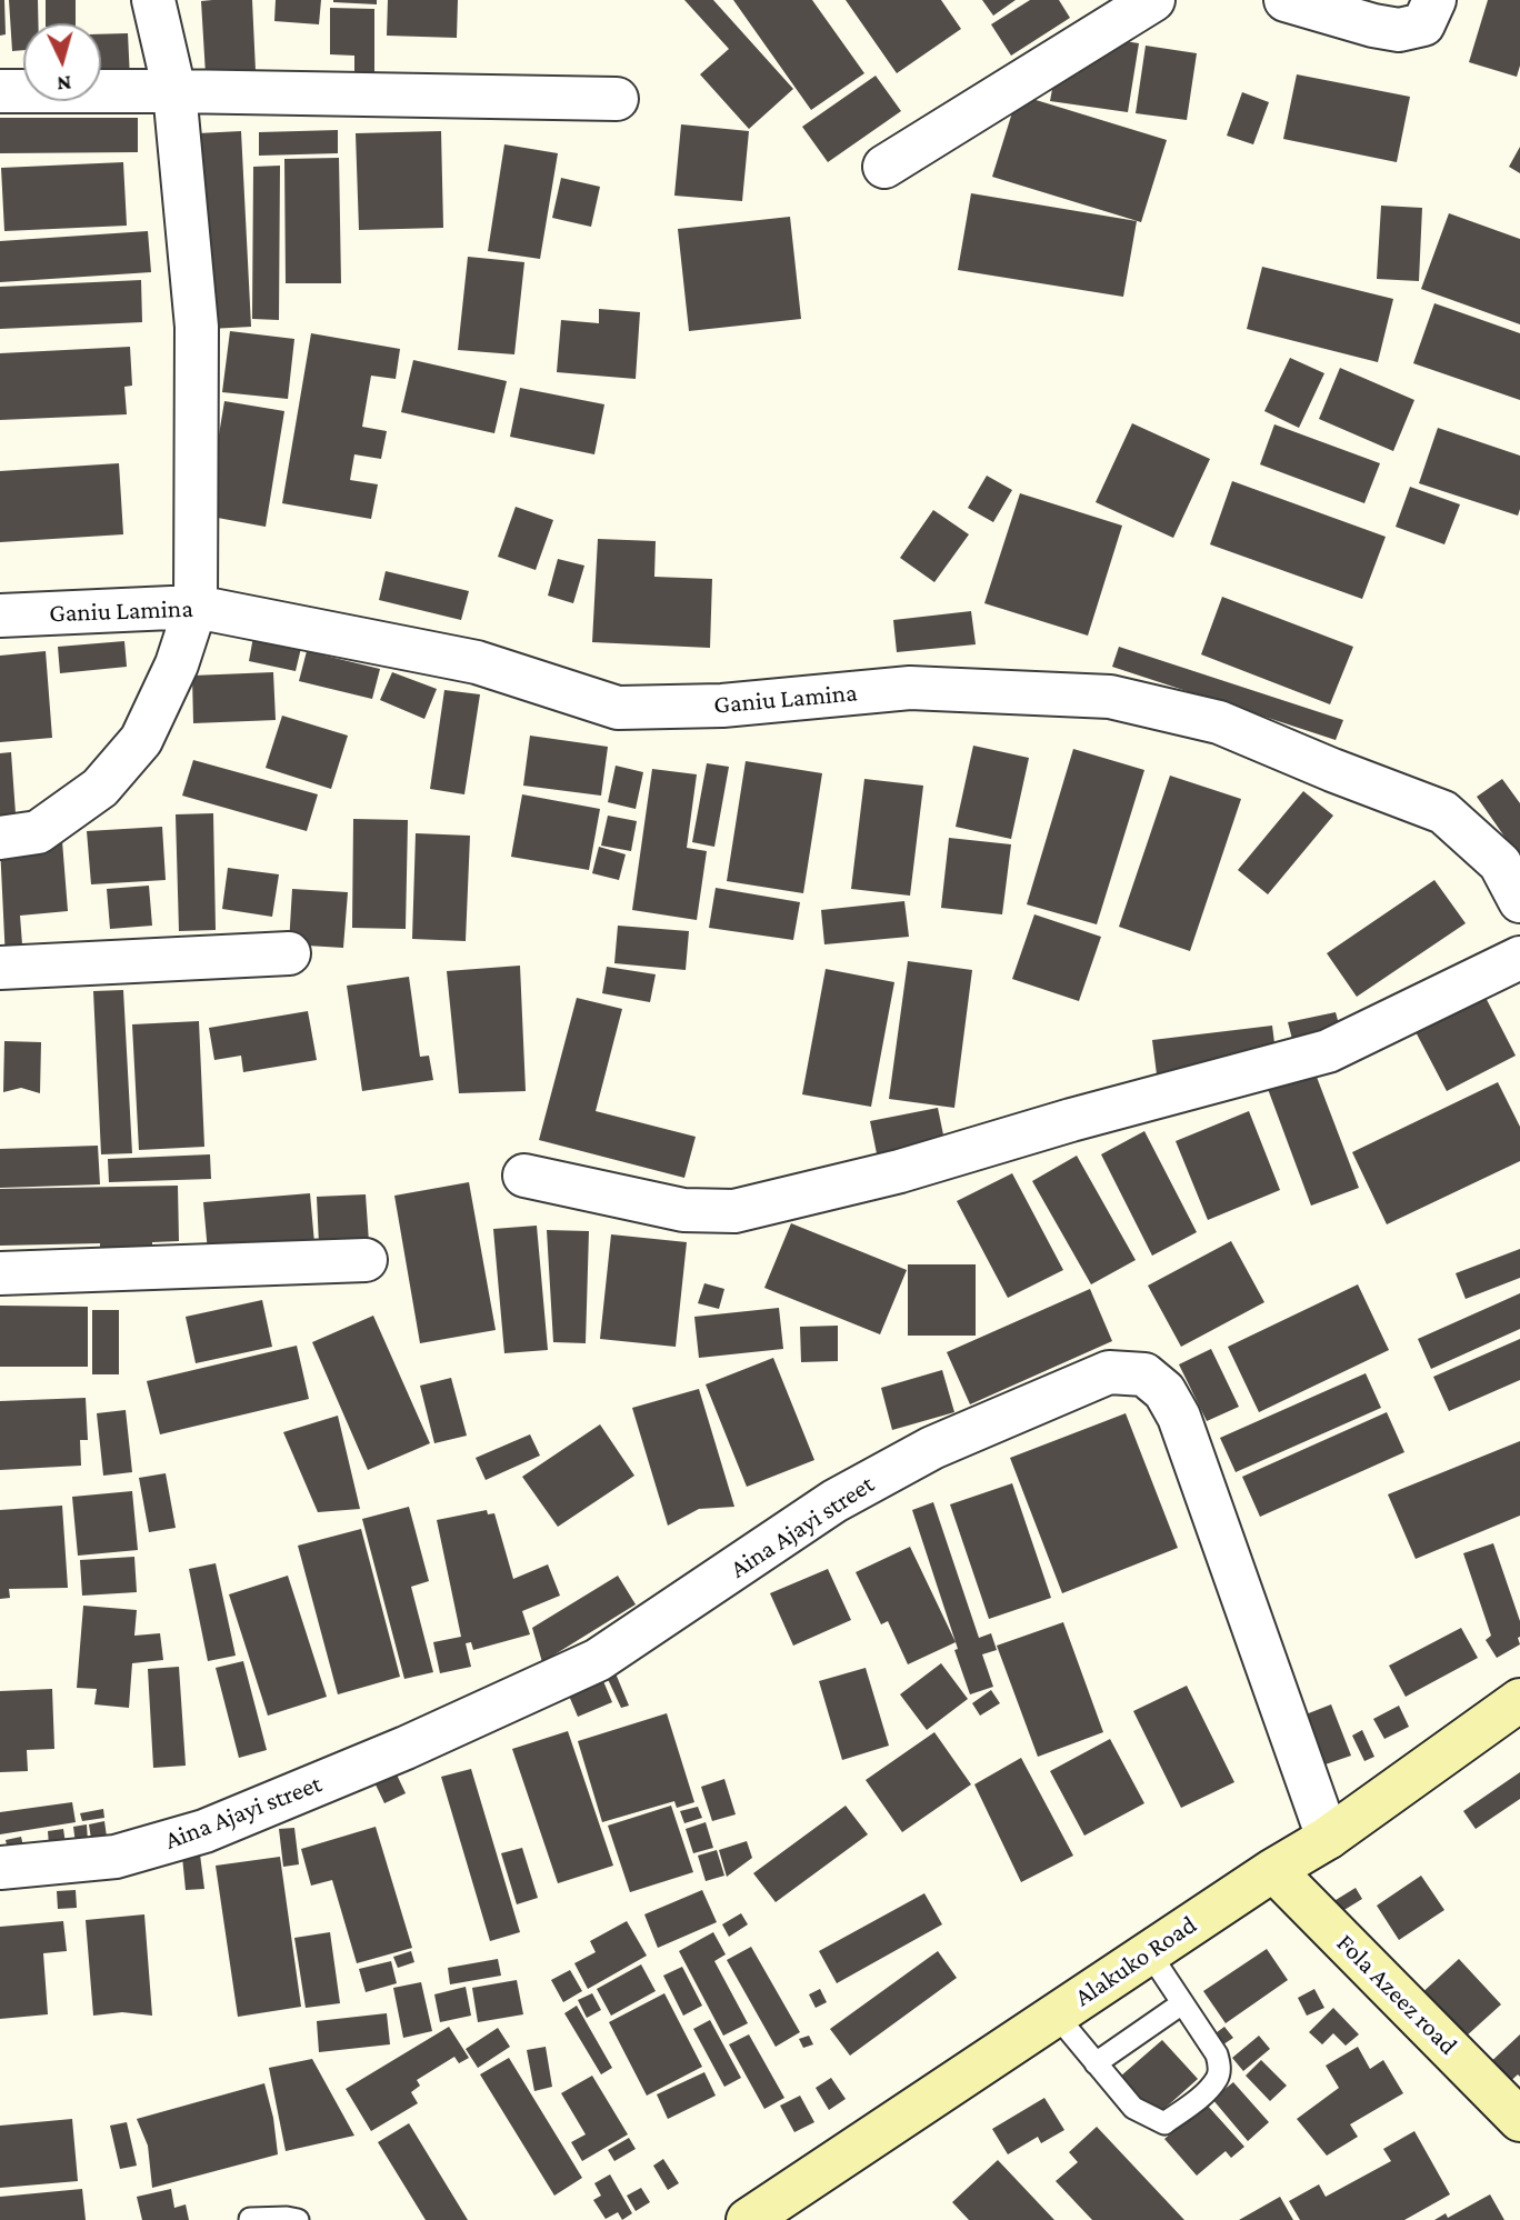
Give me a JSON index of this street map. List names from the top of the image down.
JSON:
{
  "streets": {
    "main road": ["Alakuko Road", "Fola Azeez road"],
    "street": ["Ganiu Lamina", "Aina Ajayi street"]
  },
  "crossings": [
    ["Aina Ajayi street", "Alakuko Road"],
    ["Alakuko Road", "Fola Azeez road"]
  ],
  "north": "bottom"
}
